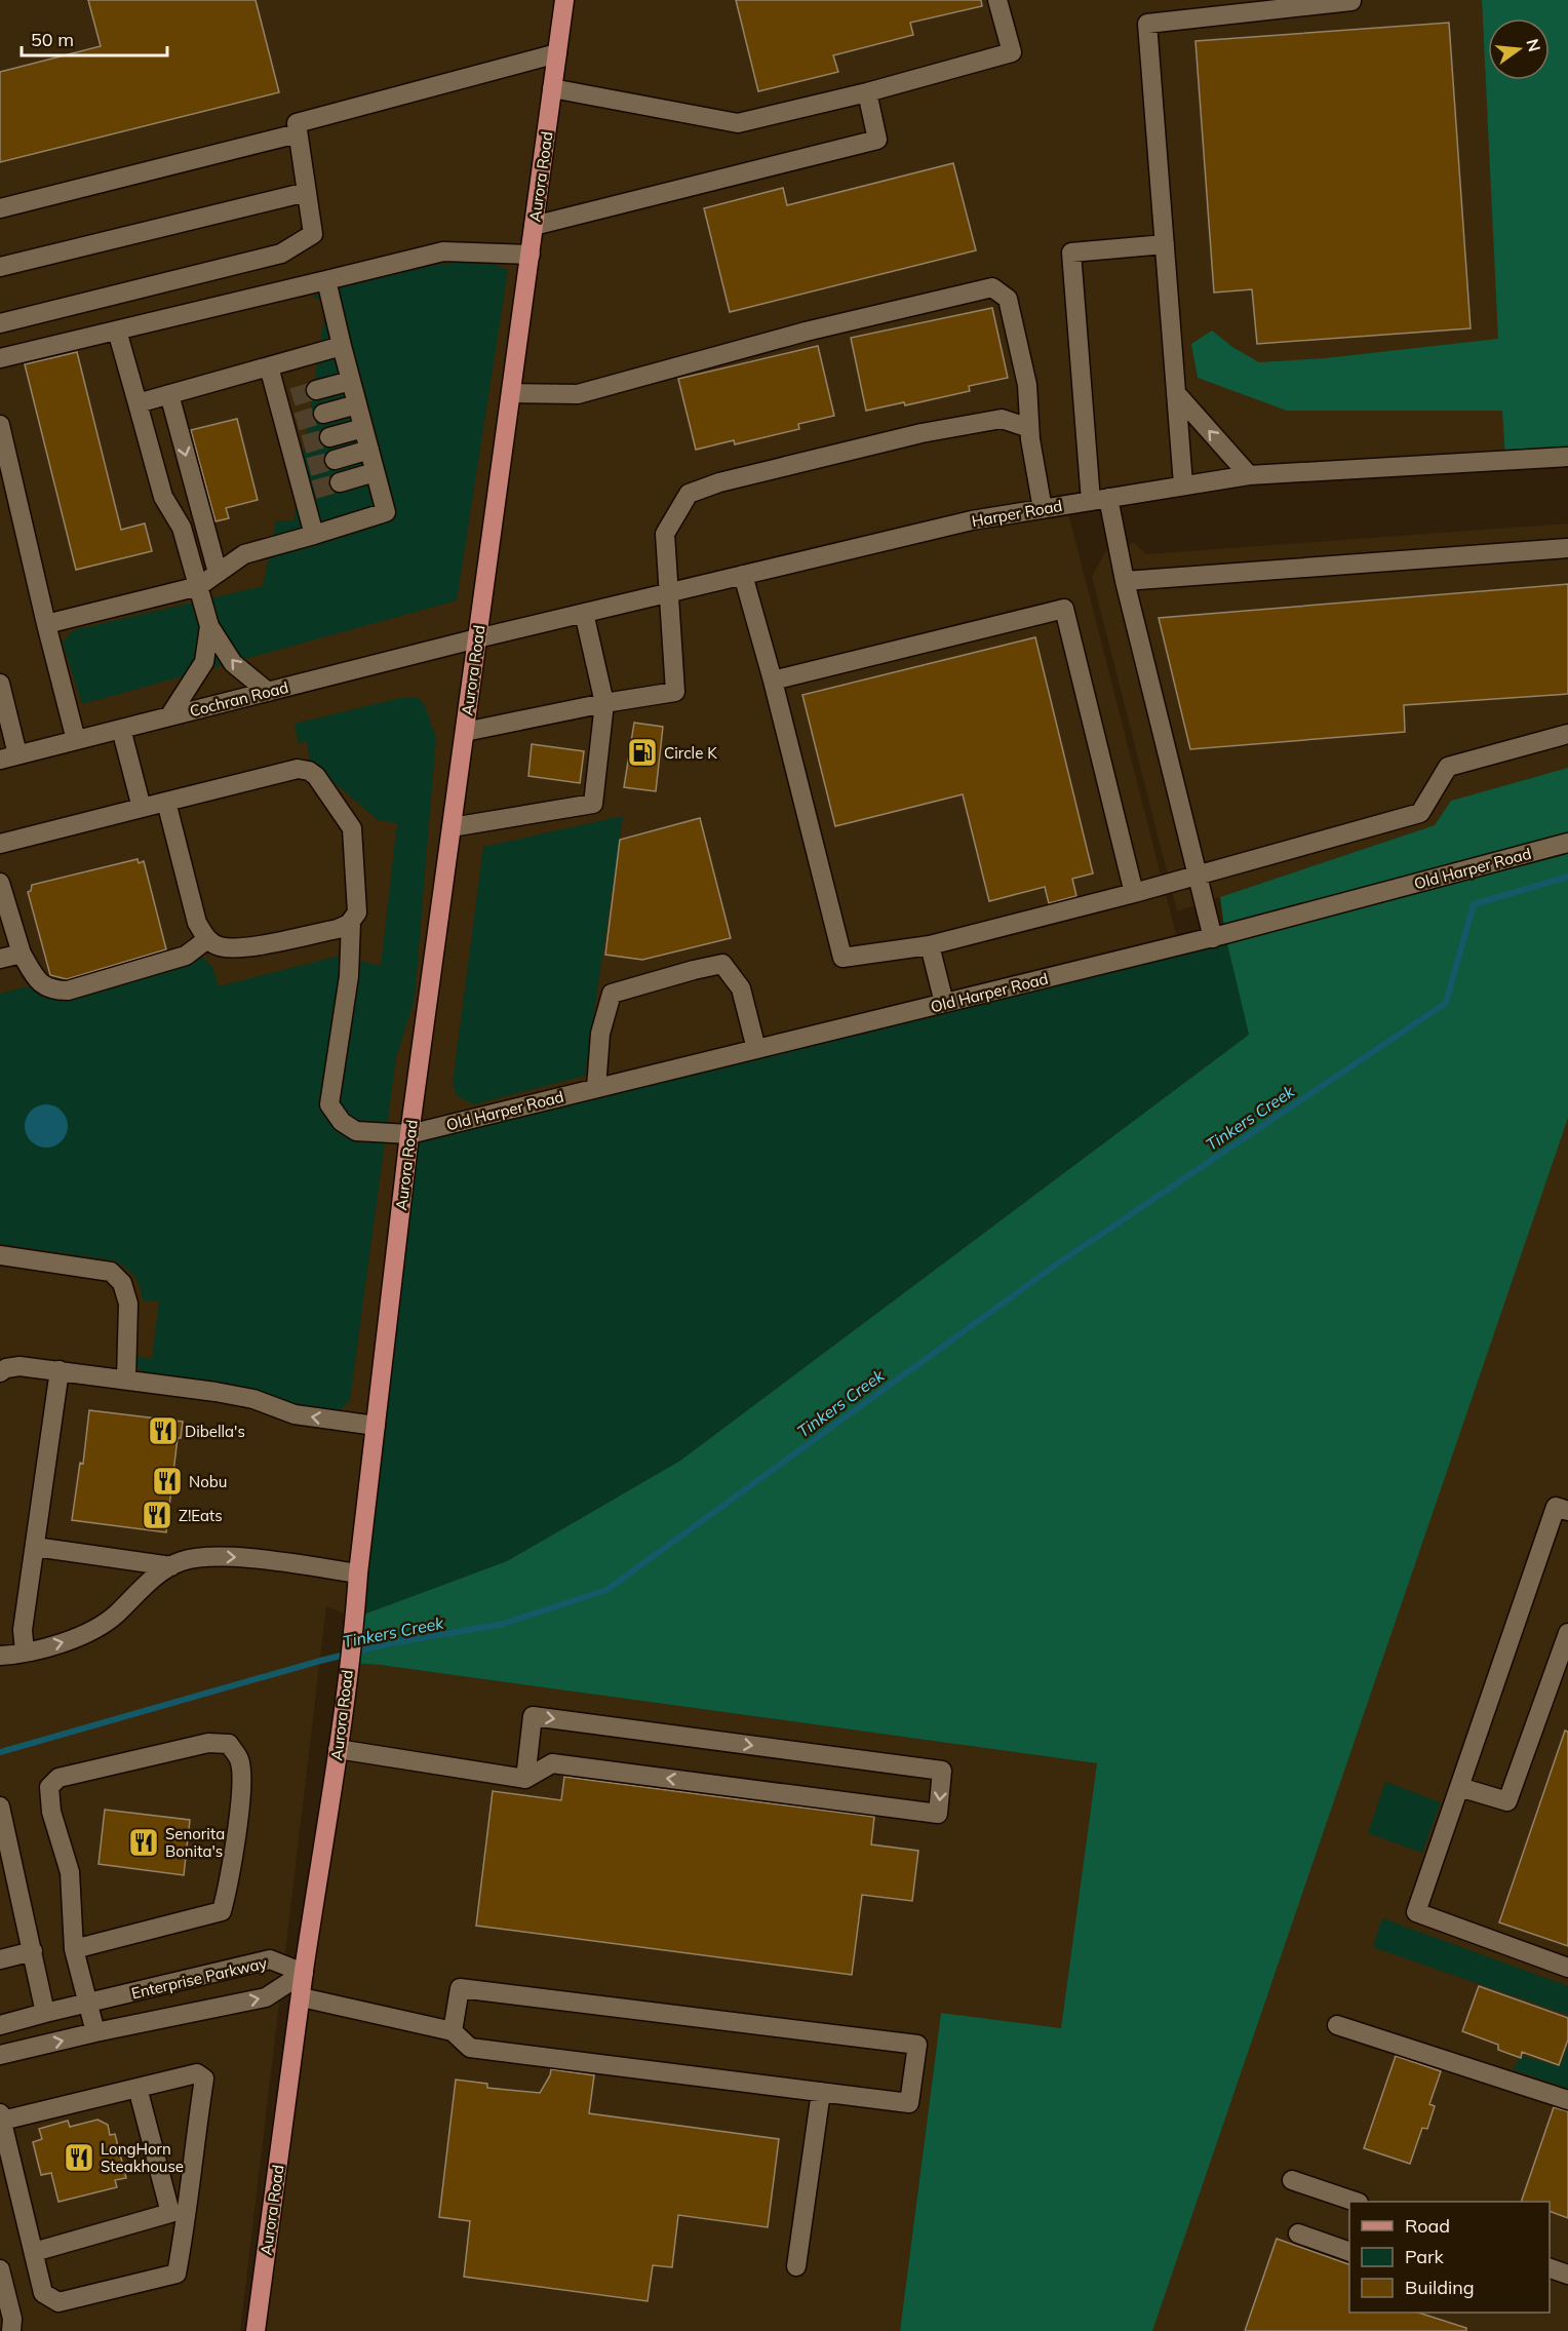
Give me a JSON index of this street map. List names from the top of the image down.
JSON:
{
  "streets": {
    "main road": ["Aurora Road"],
    "street": [
      "Harper Road",
      "Cochran Road",
      "Old Harper Road",
      "Enterprise Parkway"
    ]
  },
  "crossings": [
    ["Aurora Road", "Harper Road"],
    ["Aurora Road", "Cochran Road"],
    ["Aurora Road", "Old Harper Road"],
    ["Aurora Road", "Enterprise Parkway"],
    ["Harper Road", "Cochran Road"]
  ],
  "water": ["Tinkers Creek"],
  "places": {
    "fuel station": ["Circle K"],
    "restaurant": [
      "Dibella's",
      "Nobu",
      "Z!Eats",
      "Senorita Bonita's",
      "LongHorn Steakhouse"
    ]
  },
  "legend": ["Road", "Park", "Building"],
  "scale_bar": "50 m",
  "north": "right"
}
